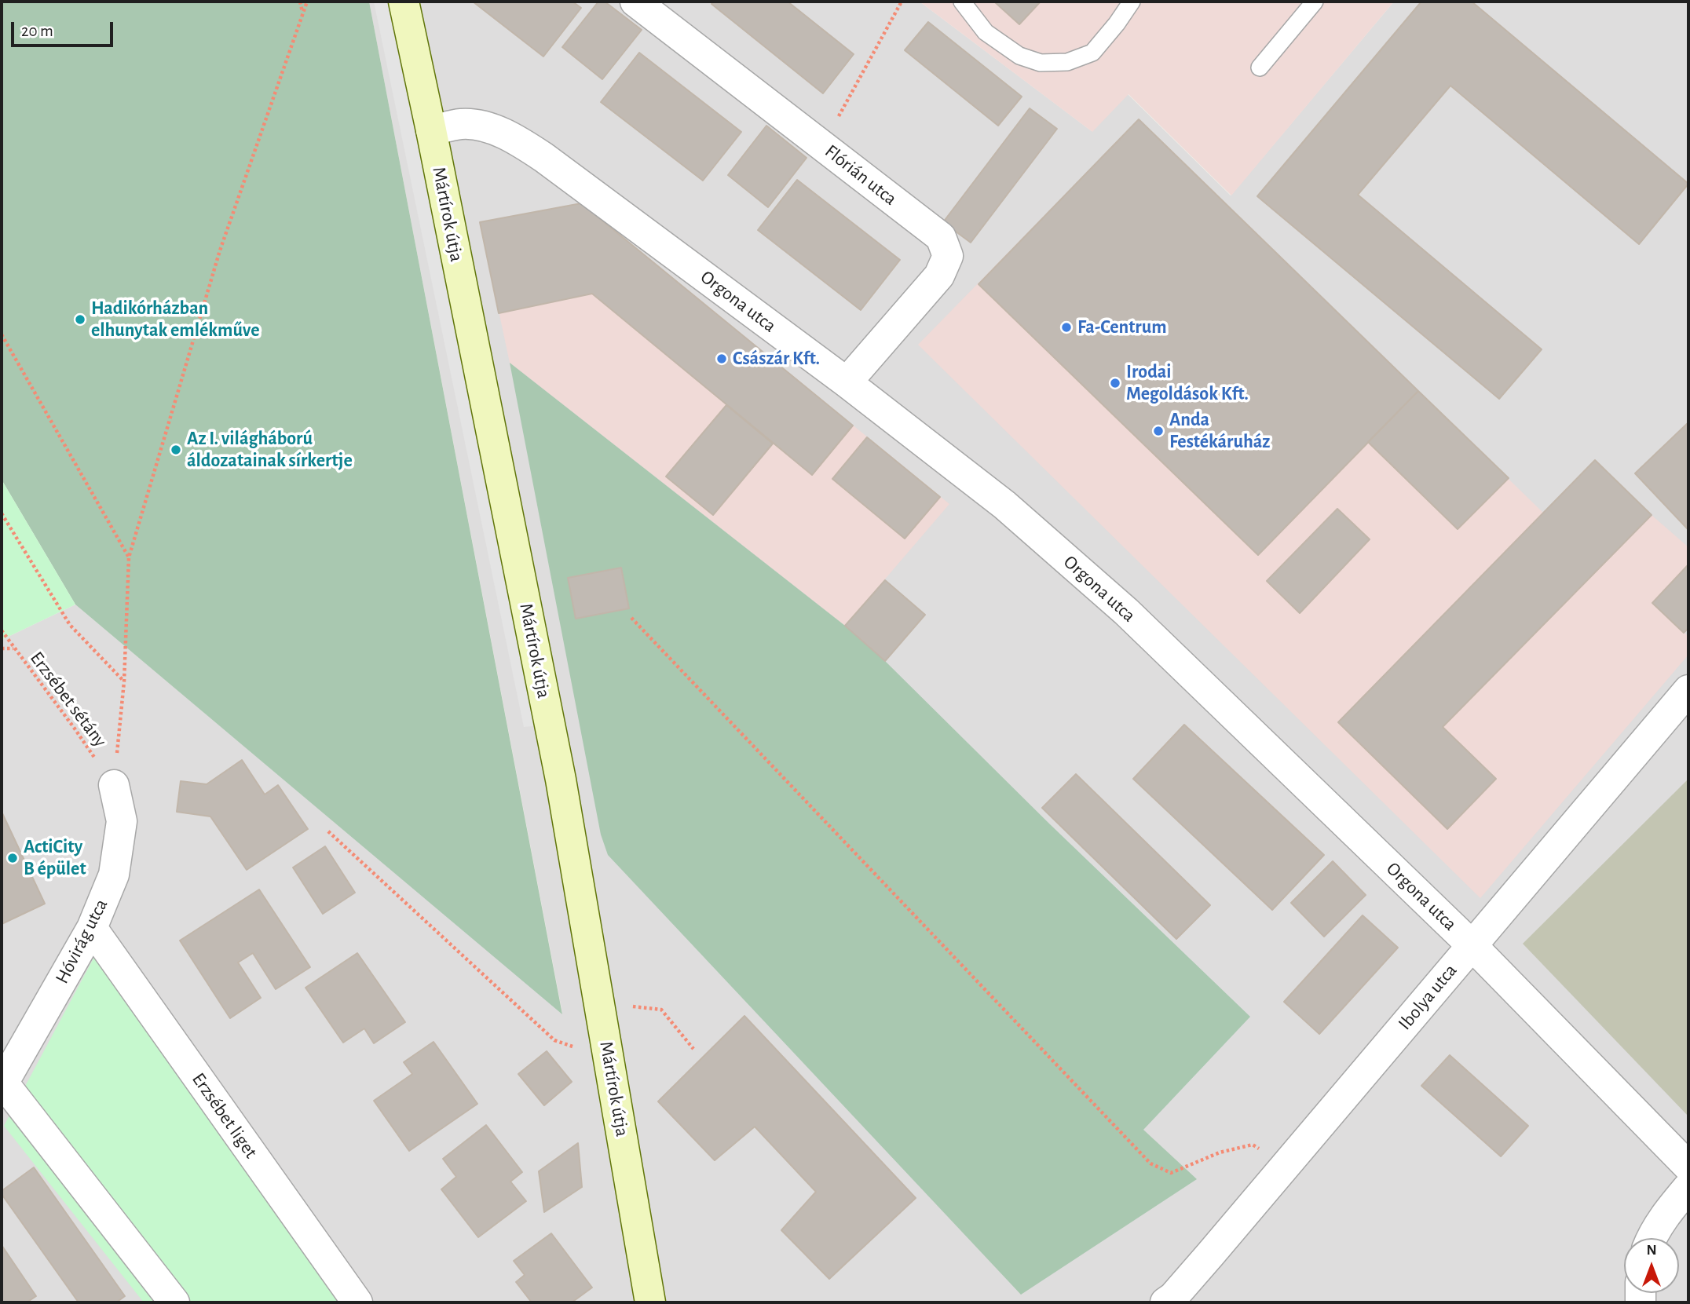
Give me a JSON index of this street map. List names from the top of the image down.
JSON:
{
  "streets": {
    "street": [
      "Flórián utca",
      "Mártírok útja",
      "Orgona utca",
      "Hóvirág utca",
      "Ibolya utca",
      "Erzsébet liget"
    ],
    "path": ["Erzsébet sétány"]
  },
  "crossings": [
    ["Flórián utca", "Orgona utca"],
    ["Mártírok útja", "Orgona utca"],
    ["Orgona utca", "Ibolya utca"],
    ["Erzsébet sétány", "Hóvirág utca"],
    ["Hóvirág utca", "Erzsébet liget"]
  ],
  "places": [
    "Hadikórházban elhunytak emlékműve",
    "Fa-Centrum",
    "Császár Kft.",
    "Irodai Megoldások Kft.",
    "Anda Festékáruház",
    "Az I. világháború áldozatainak sírkertje",
    "ActiCity B épület"
  ],
  "scale_bar": "20 m",
  "north": "top"
}
